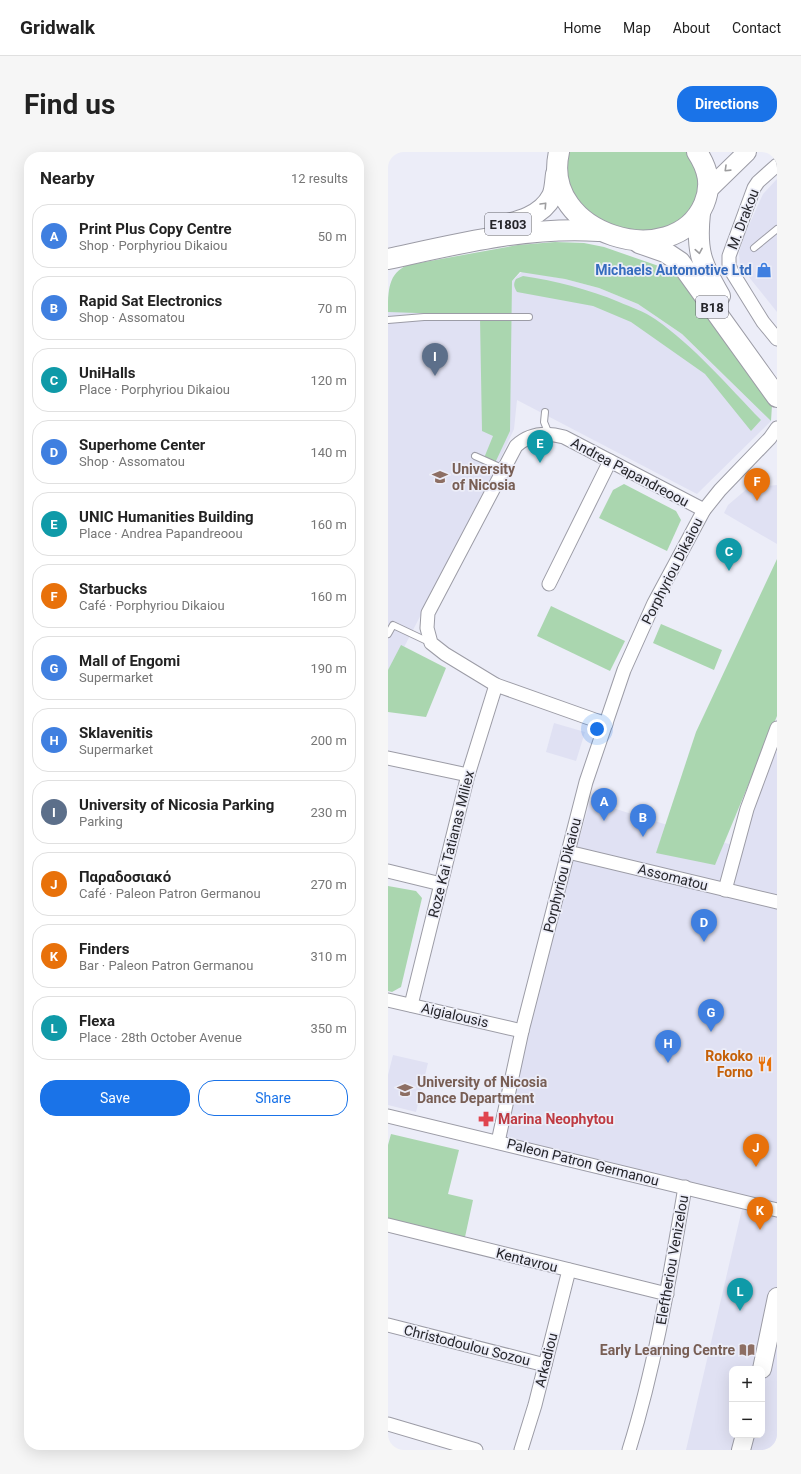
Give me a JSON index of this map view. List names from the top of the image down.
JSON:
{
  "streets": {
    "main road": ["E1803", "B18"],
    "street": [
      "M. Drakou",
      "Andrea Papandreoou",
      "Porphyriou Dikaiou",
      "Roze Kai Tatianas Miliex",
      "Assomatou",
      "Aigialousis",
      "Paleon Patron Germanou",
      "Kentavrou",
      "Eleftheriou Venizelou",
      "Christodoulou Sozou",
      "Arkadiou"
    ]
  },
  "crossings": [
    ["Andrea Papandreoou", "Porphyriou Dikaiou"],
    ["Porphyriou Dikaiou", "Assomatou"],
    ["Porphyriou Dikaiou", "Aigialousis"],
    ["Porphyriou Dikaiou", "Paleon Patron Germanou"],
    ["Roze Kai Tatianas Miliex", "Aigialousis"],
    ["Paleon Patron Germanou", "Eleftheriou Venizelou"],
    ["Kentavrou", "Eleftheriou Venizelou"],
    ["Kentavrou", "Arkadiou"],
    ["Christodoulou Sozou", "Arkadiou"]
  ],
  "places": {
    "shop": ["Michaels Automotive Ltd"],
    "school or university": ["University of Nicosia", "University of Nicosia Dance Department"],
    "restaurant": ["Rokoko Forno"],
    "pharmacy": ["Marina Neophytou"],
    "library": ["Early Learning Centre"]
  },
  "page": {
    "header": "Gridwalk",
    "nav": [
      "Home",
      "Map",
      "About",
      "Contact"
    ],
    "buttons": [
      "Directions",
      ["Save", "Share"]
    ],
    "title": "Find us",
    "heading": ["Nearby", "12 results"],
    "list": [
      {
        "mark": "A",
        "name": "Print Plus Copy Centre",
        "note": "Shop · Porphyriou Dikaiou",
        "value": "50 m"
      },
      {
        "mark": "B",
        "name": "Rapid Sat Electronics",
        "note": "Shop · Assomatou",
        "value": "70 m"
      },
      {
        "mark": "C",
        "name": "UniHalls",
        "note": "Place · Porphyriou Dikaiou",
        "value": "120 m"
      },
      {
        "mark": "D",
        "name": "Superhome Center",
        "note": "Shop · Assomatou",
        "value": "140 m"
      },
      {
        "mark": "E",
        "name": "UNIC Humanities Building",
        "note": "Place · Andrea Papandreoou",
        "value": "160 m"
      },
      {
        "mark": "F",
        "name": "Starbucks",
        "note": "Café · Porphyriou Dikaiou",
        "value": "160 m"
      },
      {
        "mark": "G",
        "name": "Mall of Engomi",
        "note": "Supermarket",
        "value": "190 m"
      },
      {
        "mark": "H",
        "name": "Sklavenitis",
        "note": "Supermarket",
        "value": "200 m"
      },
      {
        "mark": "I",
        "name": "University of Nicosia Parking",
        "note": "Parking",
        "value": "230 m"
      },
      {
        "mark": "J",
        "name": "Παραδοσιακό",
        "note": "Café · Paleon Patron Germanou",
        "value": "270 m"
      },
      {
        "mark": "K",
        "name": "Finders",
        "note": "Bar · Paleon Patron Germanou",
        "value": "310 m"
      },
      {
        "mark": "L",
        "name": "Flexa",
        "note": "Place · 28th October Avenue",
        "value": "350 m"
      }
    ],
    "pins": [
      "I",
      "E",
      "F",
      "C",
      "A",
      "B",
      "D",
      "G",
      "H",
      "J",
      "K",
      "L"
    ],
    "map_buttons": ["+", "−"]
  }
}
